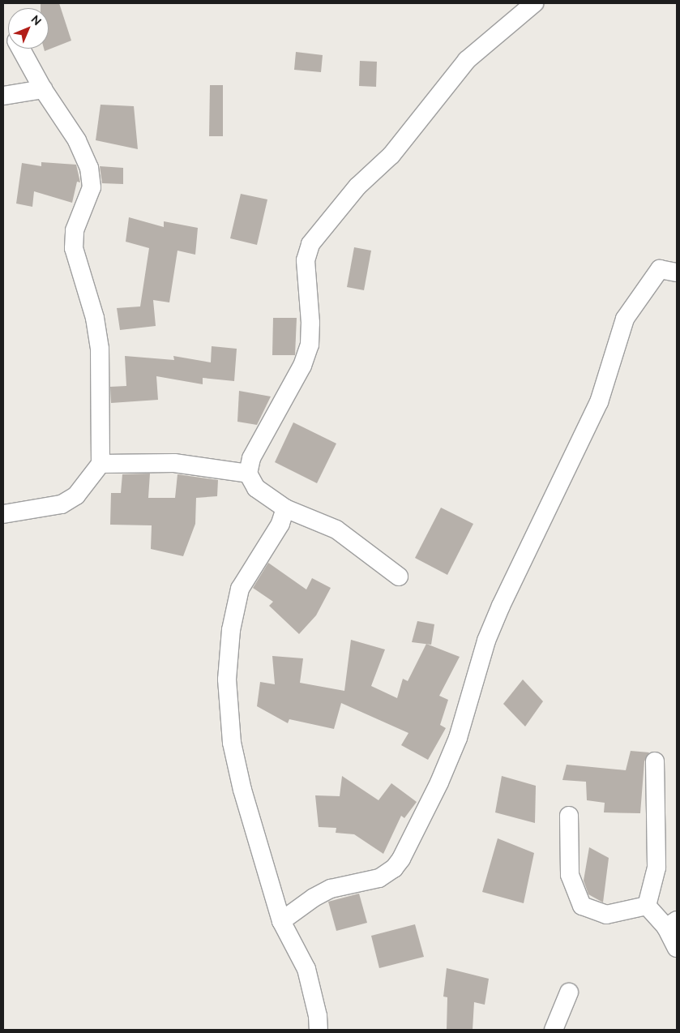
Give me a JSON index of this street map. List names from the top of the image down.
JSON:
{
  "north": "top right"
}
